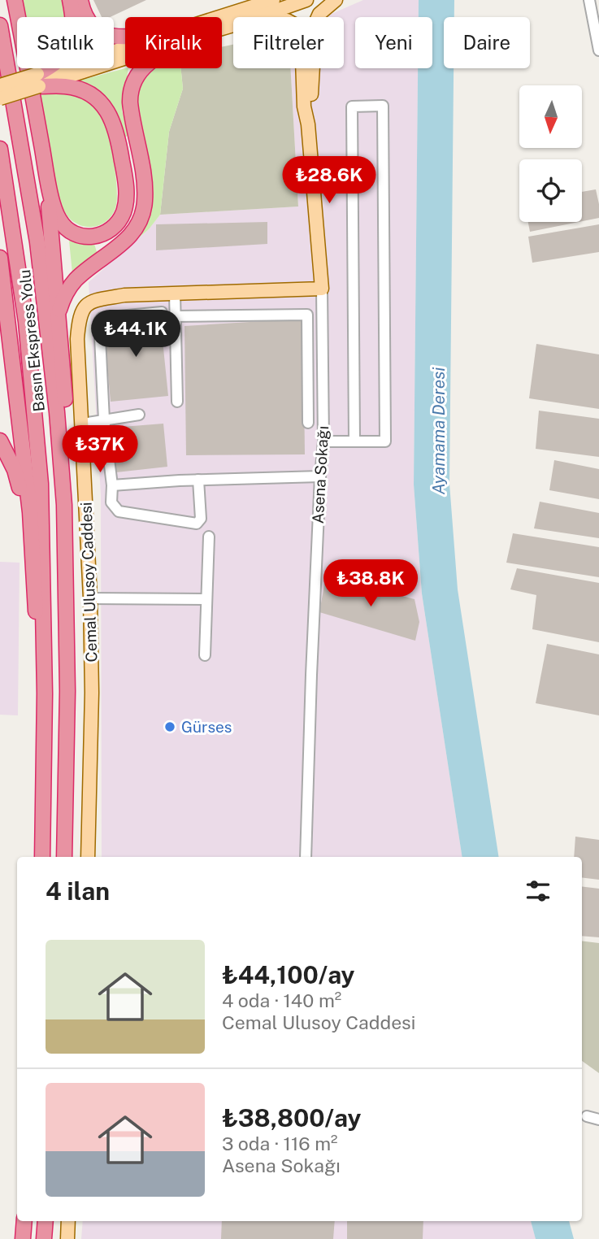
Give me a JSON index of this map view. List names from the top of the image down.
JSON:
{
  "streets": {
    "highway": ["Basın Ekspress Yolu"],
    "main road": ["Asena Sokağı", "Cemal Ulusoy Caddesi"]
  },
  "crossings": [
    ["Asena Sokağı", "Cemal Ulusoy Caddesi"]
  ],
  "water": ["Ayamama Deresi"],
  "places": ["Gürses"],
  "north": "bottom",
  "page": {
    "chip": [
      "Satılık",
      "Kiralık",
      "Filtreler",
      "Yeni",
      "Daire"
    ],
    "price": [
      "₺28.6K",
      "₺44.1K",
      "₺37K",
      "₺38.8K"
    ],
    "heading": "4 ilan",
    "list": [
      {
        "name": "₺44,100/ay",
        "note": "4 oda · 140 m² · Cemal Ulusoy Caddesi"
      },
      {
        "name": "₺38,800/ay",
        "note": "3 oda · 116 m² · Asena Sokağı"
      }
    ]
  }
}
